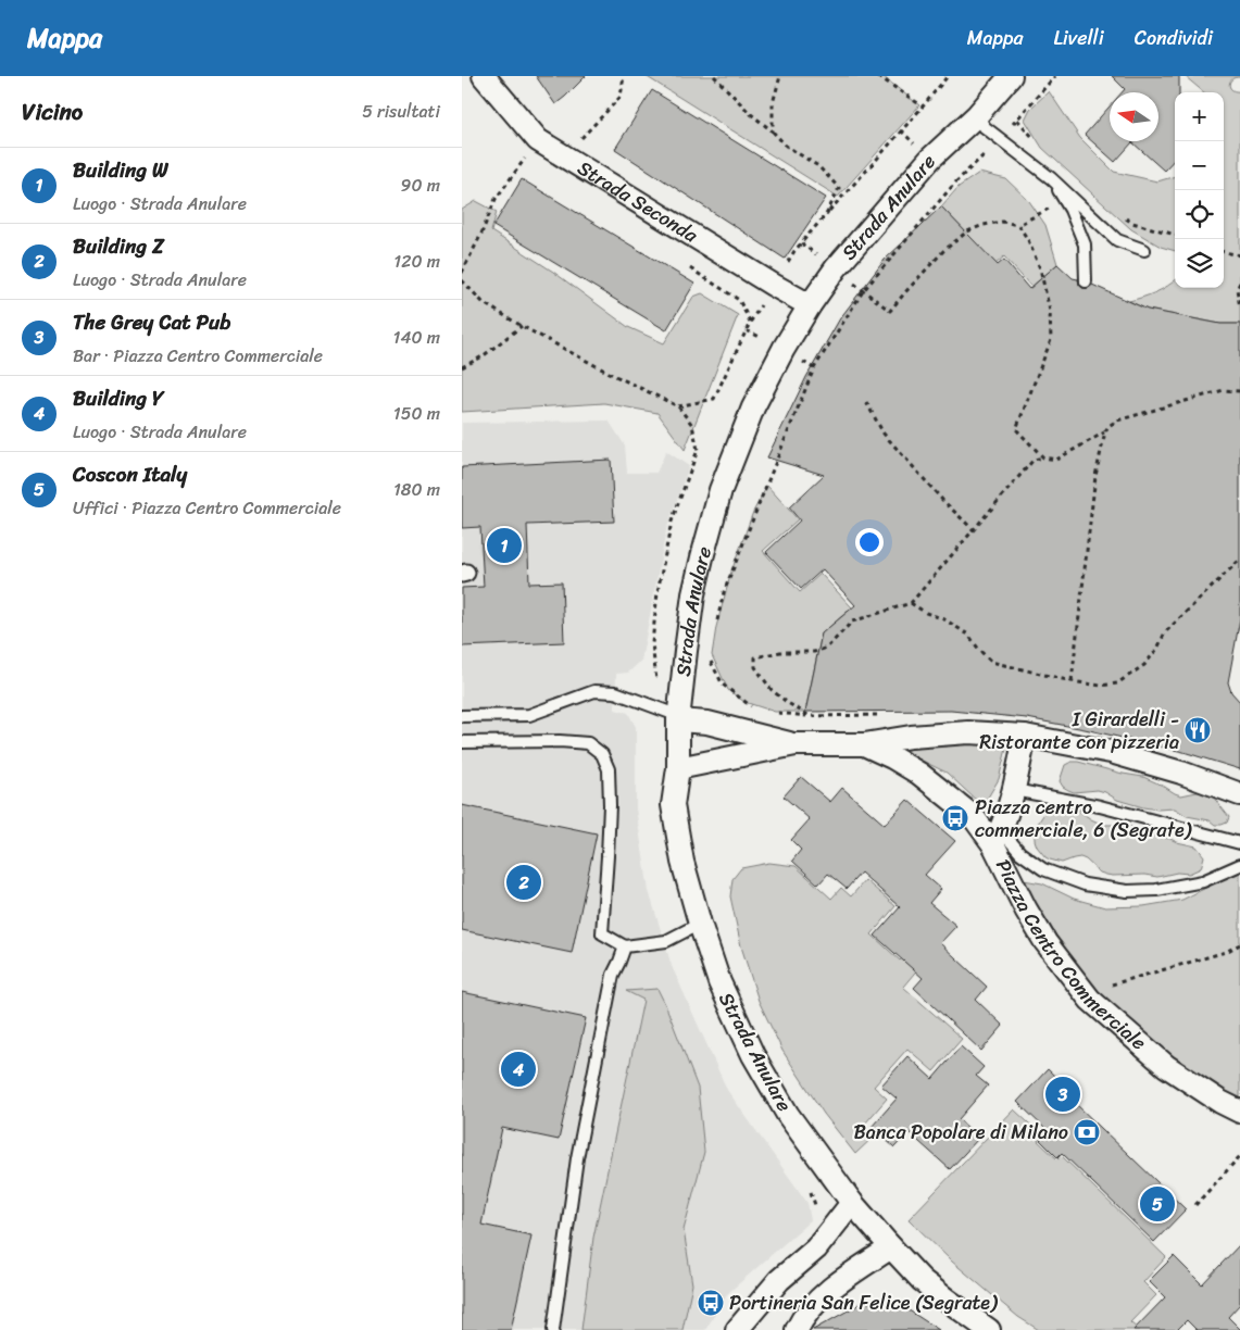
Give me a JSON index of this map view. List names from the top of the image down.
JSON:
{
  "streets": {
    "street": ["Strada Seconda", "Strada Anulare", "Piazza Centro Commerciale"]
  },
  "crossings": [
    ["Strada Seconda", "Strada Anulare"],
    ["Strada Anulare", "Piazza Centro Commerciale"]
  ],
  "places": {
    "restaurant": ["I Girardelli - Ristorante con pizzeria"],
    "bus stop": ["Piazza centro commerciale, 6 (Segrate)", "Portineria San Felice (Segrate)"],
    "bank": ["Banca Popolare di Milano"]
  },
  "north": "left",
  "page": {
    "header": "Mappa",
    "nav": ["Mappa", "Livelli", "Condividi"],
    "heading": ["Vicino", "5 risultati"],
    "map_buttons": ["+", "−"],
    "list": [
      {
        "mark": "1",
        "name": "Building W",
        "note": "Luogo · Strada Anulare",
        "value": "90 m"
      },
      {
        "mark": "2",
        "name": "Building Z",
        "note": "Luogo · Strada Anulare",
        "value": "120 m"
      },
      {
        "mark": "3",
        "name": "The Grey Cat Pub",
        "note": "Bar · Piazza Centro Commerciale",
        "value": "140 m"
      },
      {
        "mark": "4",
        "name": "Building Y",
        "note": "Luogo · Strada Anulare",
        "value": "150 m"
      },
      {
        "mark": "5",
        "name": "Coscon Italy",
        "note": "Uffici · Piazza Centro Commerciale",
        "value": "180 m"
      }
    ],
    "pins": [
      "1",
      "2",
      "4",
      "3",
      "5"
    ]
  }
}
